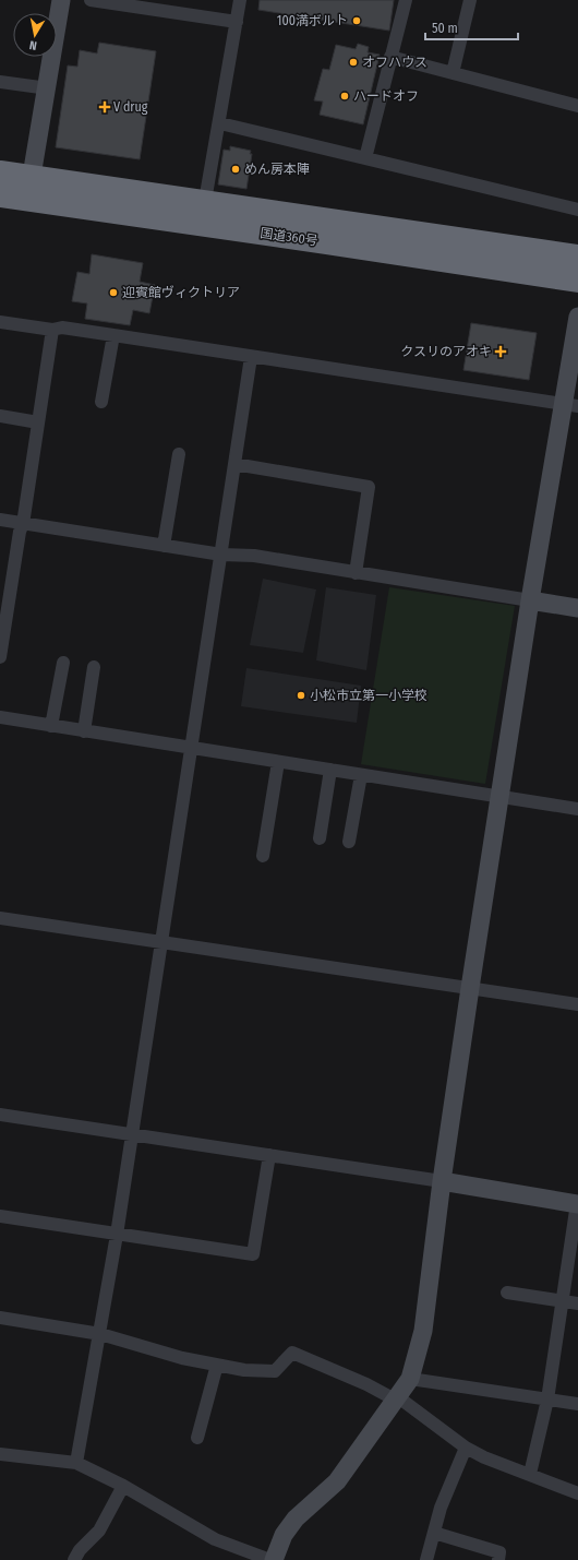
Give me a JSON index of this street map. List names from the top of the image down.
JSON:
{
  "streets": {
    "highway": ["国道360号"]
  },
  "places": {
    "other": [
      "100満ボルト",
      "オフハウス",
      "ハードオフ",
      "めん房本陣",
      "迎賓館ヴィクトリア",
      "小松市立第一小学校"
    ],
    "health": ["V drug", "クスリのアオキ"]
  },
  "scale_bar": "50 m",
  "north": "bottom"
}
